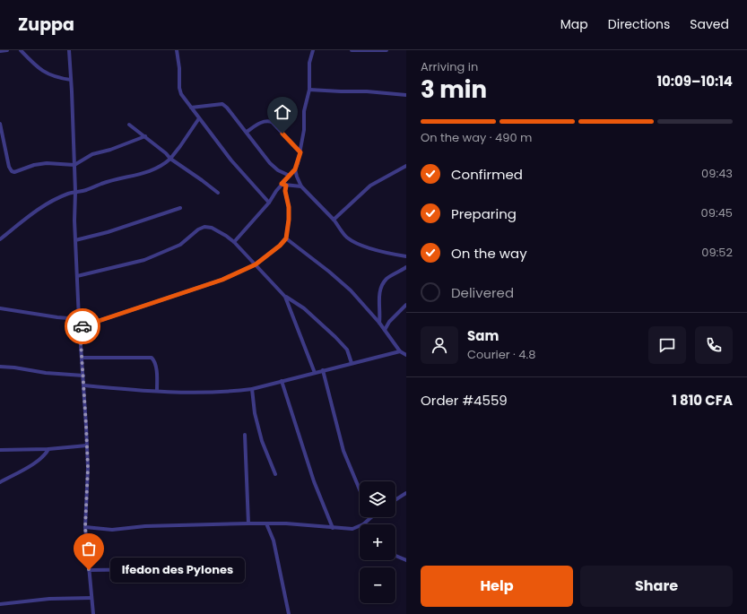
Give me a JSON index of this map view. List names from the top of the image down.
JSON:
{
  "places": ["Ifedon des Pylones"],
  "page": {
    "header": "Zuppa",
    "nav": ["Map", "Directions", "Saved"],
    "heading": ["3 min", "Arriving in", "10:09–10:14"],
    "panel": [
      "Sam",
      "Courier · 4.8",
      "Order #4559",
      "1 810 CFA"
    ],
    "bar": "On the way · 490 m",
    "list": [
      ["Confirmed", "09:43"],
      ["Preparing", "09:45"],
      ["On the way", "09:52"],
      "Delivered"
    ],
    "map_buttons": ["+", "−"],
    "bubble": "Ifedon des Pylones",
    "buttons": ["Help", "Share"]
  }
}
